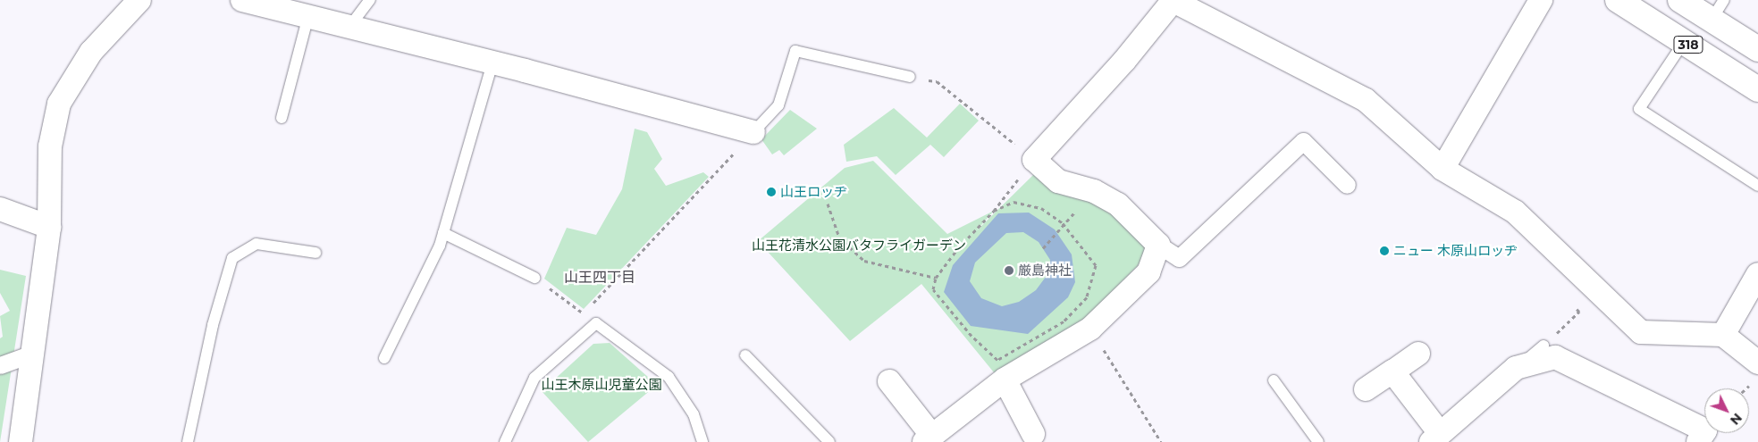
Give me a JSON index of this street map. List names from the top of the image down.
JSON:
{
  "streets": {
    "main road": ["318"]
  },
  "districts": ["山王四丁目"],
  "parks": ["山王花清水公園バタフライガーデン", "山王木原山児童公園"],
  "places": ["山王ロッヂ", "ニュー 木原山ロッヂ", "厳島神社"],
  "north": "bottom right"
}
